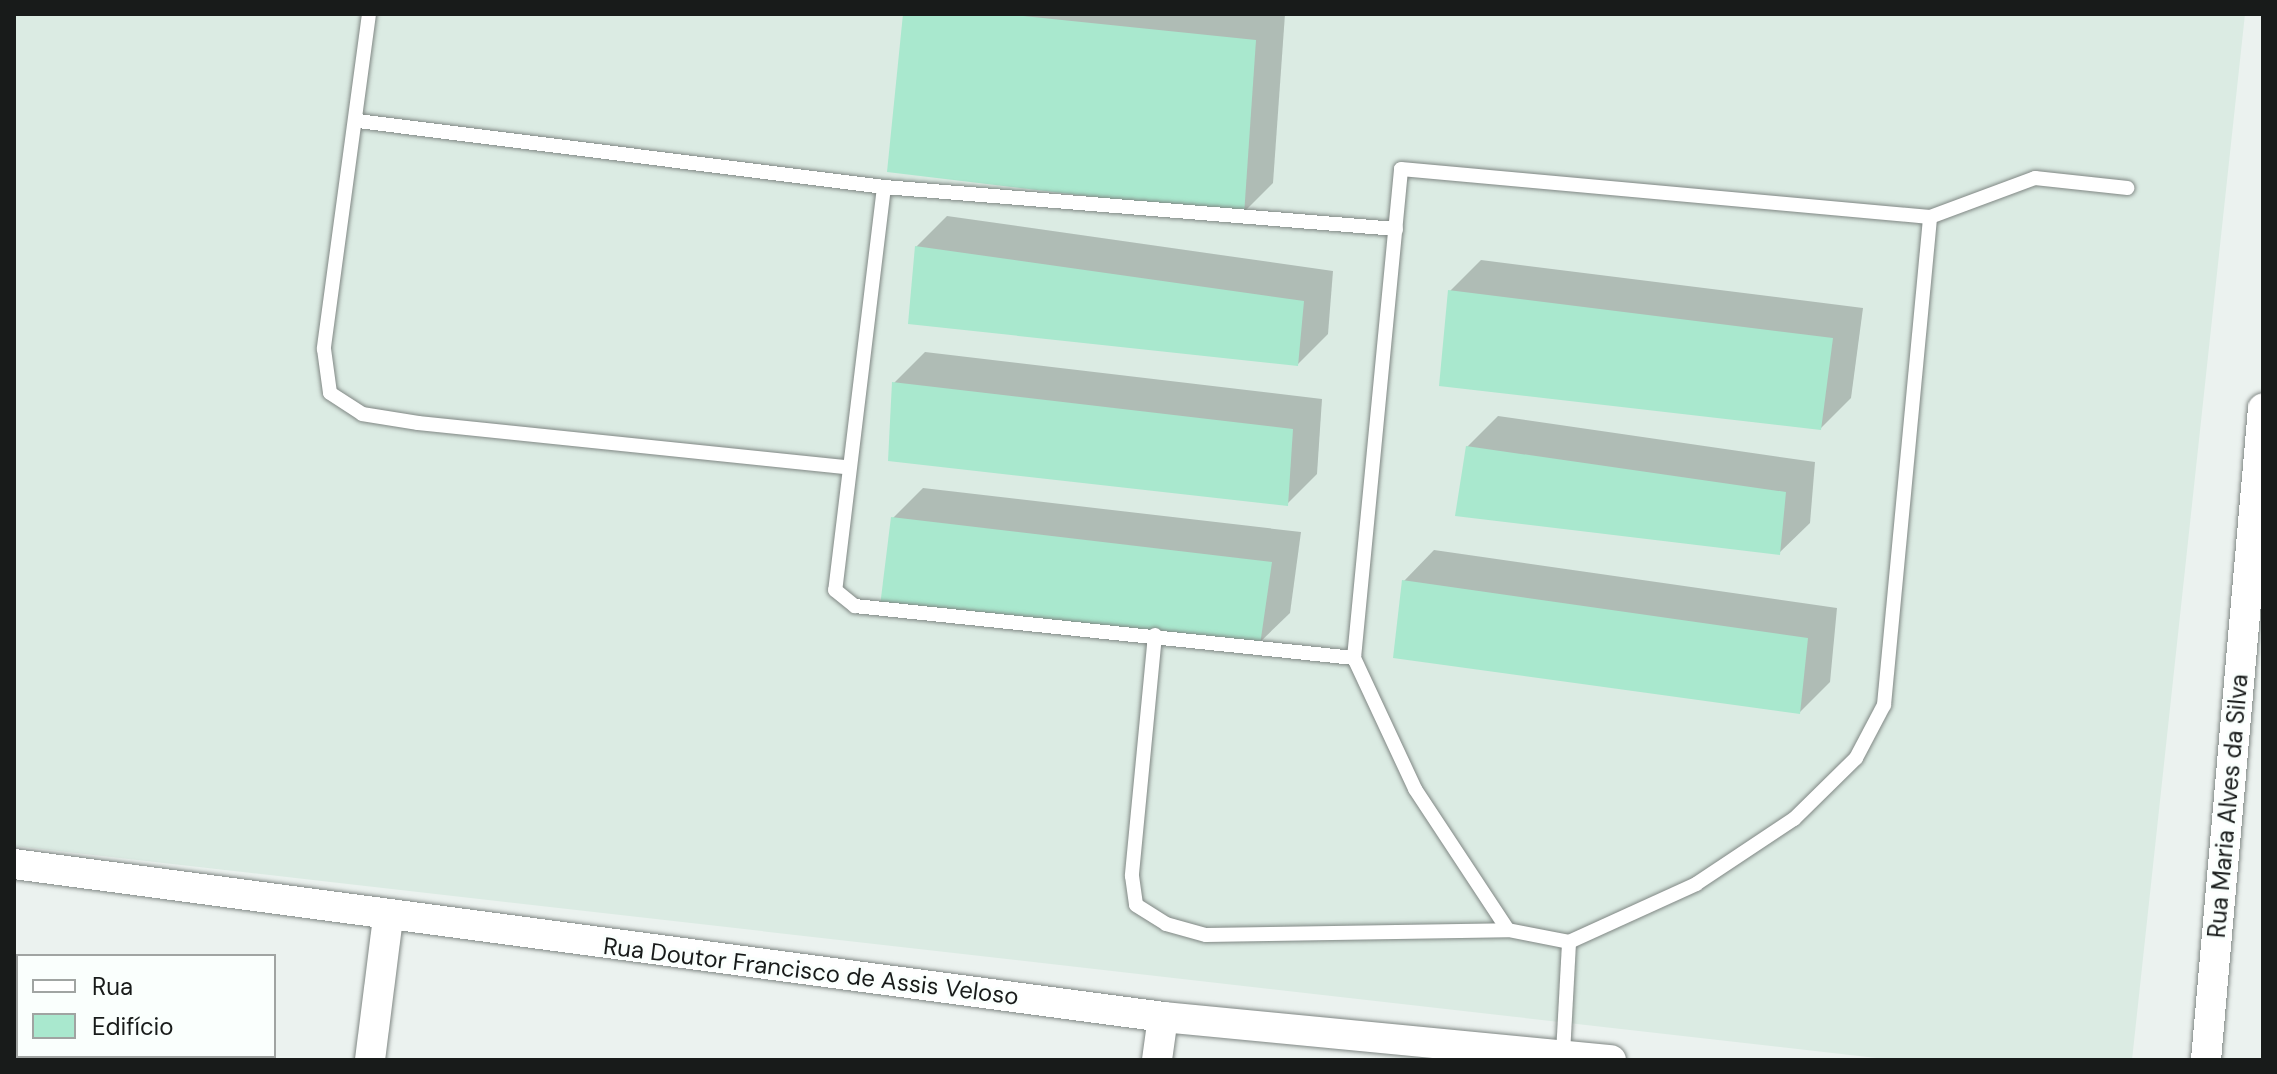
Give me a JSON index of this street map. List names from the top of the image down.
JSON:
{
  "streets": {
    "street": ["Rua Maria Alves da Silva", "Rua Doutor Francisco de Assis Veloso"]
  },
  "legend": ["Rua", "Edifício"]
}
